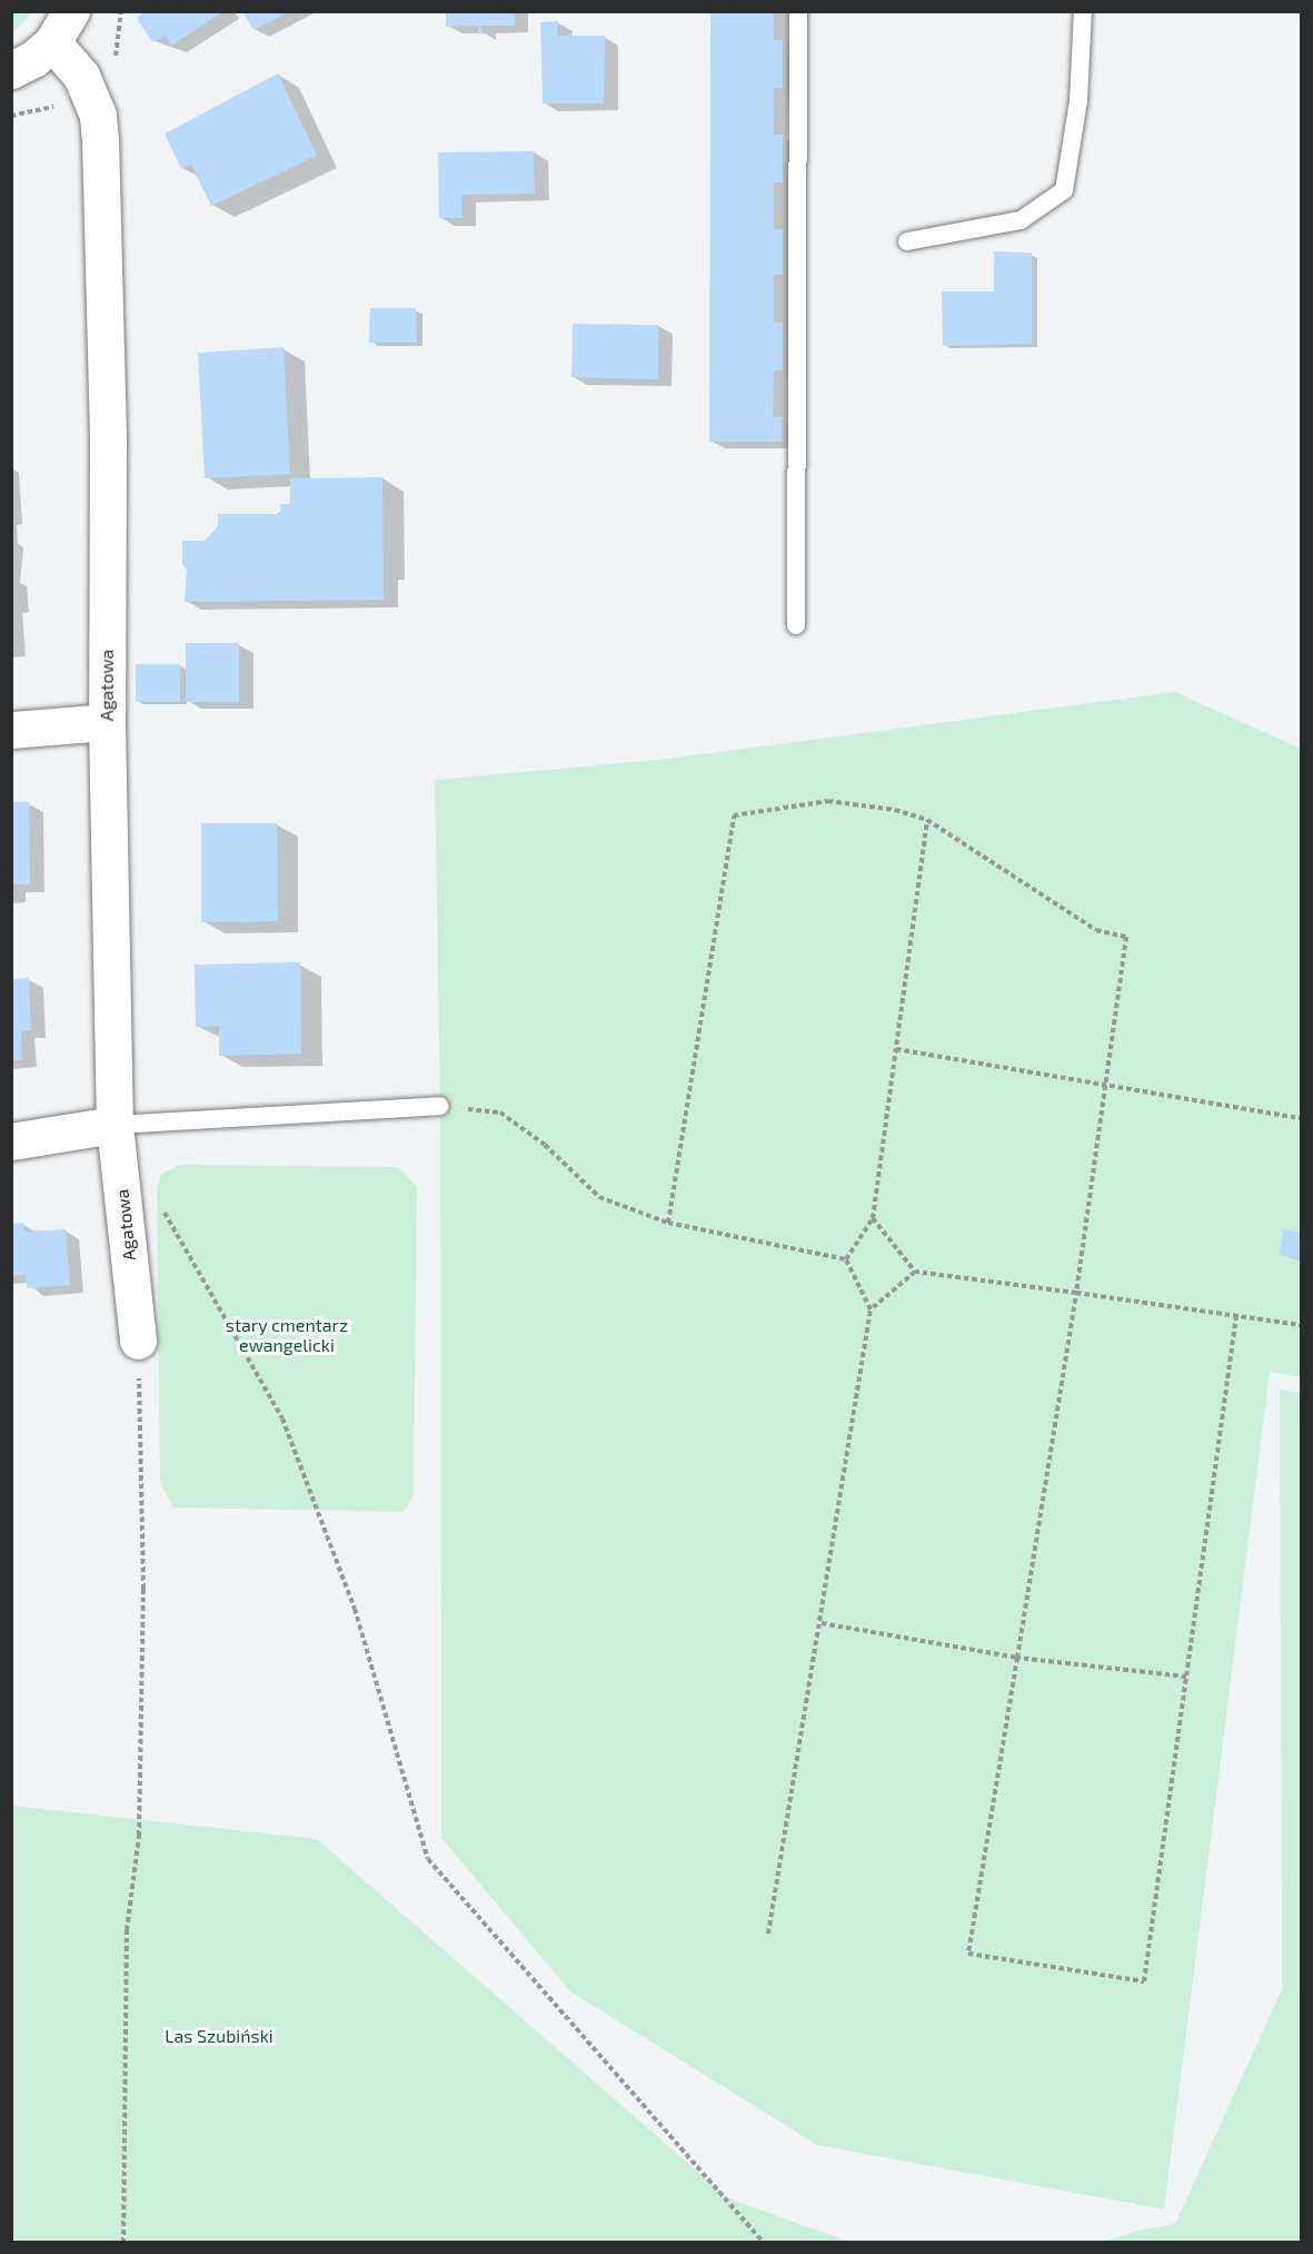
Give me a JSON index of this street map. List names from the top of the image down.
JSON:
{
  "streets": {
    "street": ["Agatowa"]
  },
  "parks": ["stary cmentarz ewangelicki", "Las Szubiński"]
}
